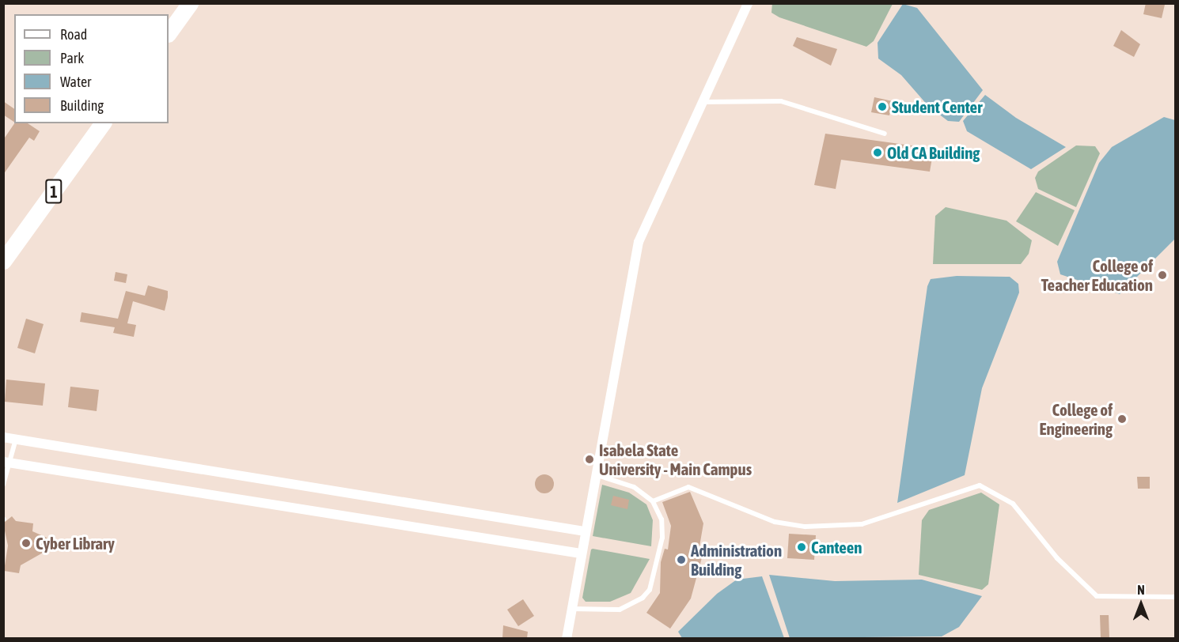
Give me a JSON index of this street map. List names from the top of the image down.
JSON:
{
  "streets": {
    "highway": ["1"]
  },
  "places": [
    "Student Center",
    "Old CA Building",
    "College of Teacher Education",
    "College of Engineering",
    "Isabela State University - Main Campus",
    "Cyber Library",
    "Canteen",
    "Administration Building"
  ],
  "legend": [
    "Road",
    "Park",
    "Water",
    "Building"
  ],
  "north": "top"
}
